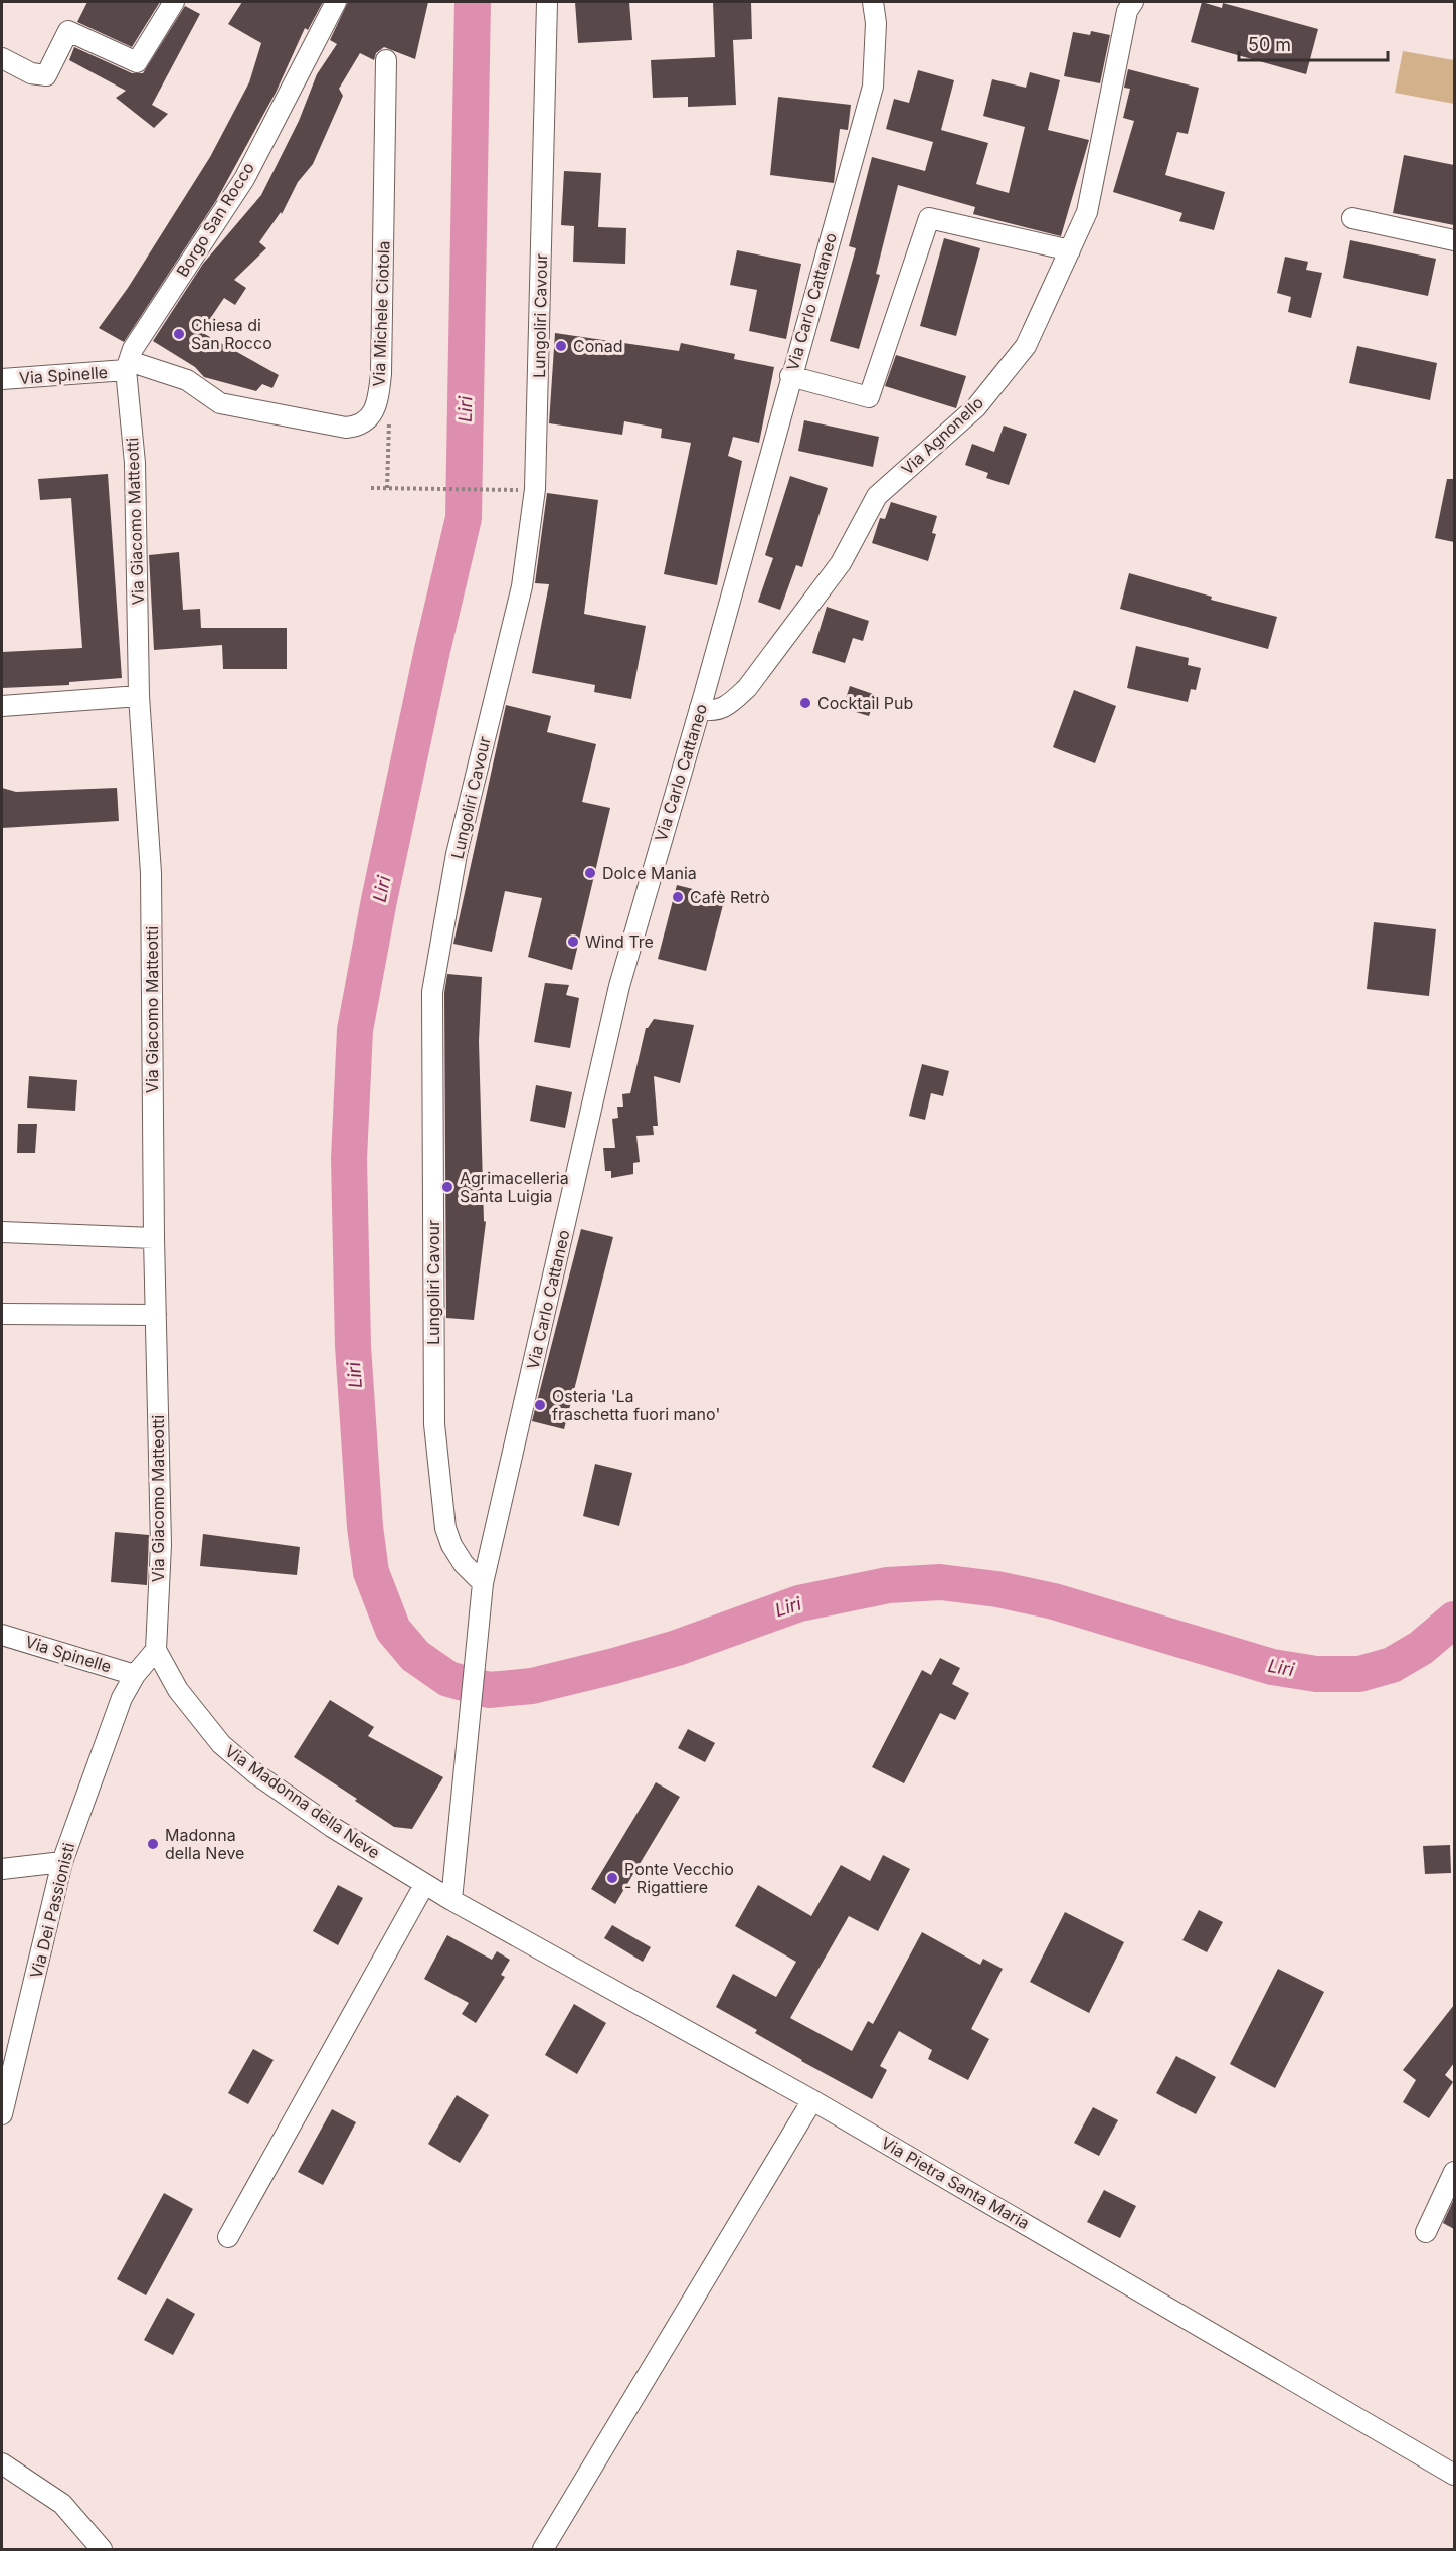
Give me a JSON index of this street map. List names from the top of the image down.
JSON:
{
  "streets": {
    "street": [
      "Borgo San Rocco",
      "Via Carlo Cattaneo",
      "Via Michele Ciotola",
      "Lungoliri Cavour",
      "Via Spinelle",
      "Via Agnonello",
      "Via Giacomo Matteotti",
      "Via Madonna della Neve",
      "Via Dei Passionisti",
      "Via Pietra Santa Maria"
    ]
  },
  "crossings": [
    ["Borgo San Rocco", "Via Michele Ciotola"],
    ["Borgo San Rocco", "Via Spinelle"],
    ["Borgo San Rocco", "Via Giacomo Matteotti"],
    ["Via Carlo Cattaneo", "Lungoliri Cavour"],
    ["Via Carlo Cattaneo", "Via Agnonello"],
    ["Via Carlo Cattaneo", "Via Madonna della Neve"],
    ["Via Carlo Cattaneo", "Via Pietra Santa Maria"],
    ["Via Michele Ciotola", "Via Spinelle"],
    ["Via Michele Ciotola", "Via Giacomo Matteotti"],
    ["Via Spinelle", "Via Giacomo Matteotti"],
    ["Via Spinelle", "Via Dei Passionisti"],
    ["Via Giacomo Matteotti", "Via Madonna della Neve"],
    ["Via Giacomo Matteotti", "Via Dei Passionisti"],
    ["Via Madonna della Neve", "Via Dei Passionisti"],
    ["Via Madonna della Neve", "Via Pietra Santa Maria"]
  ],
  "water": ["Liri"],
  "places": [
    "Chiesa di San Rocco",
    "Conad",
    "Cocktail Pub",
    "Dolce Mania",
    "Cafè Retrò",
    "Wind Tre",
    "Agrimacelleria Santa Luigia",
    "Osteria 'La fraschetta fuori mano'",
    "Madonna della Neve",
    "Ponte Vecchio - Rigattiere"
  ],
  "scale_bar": "50 m"
}
